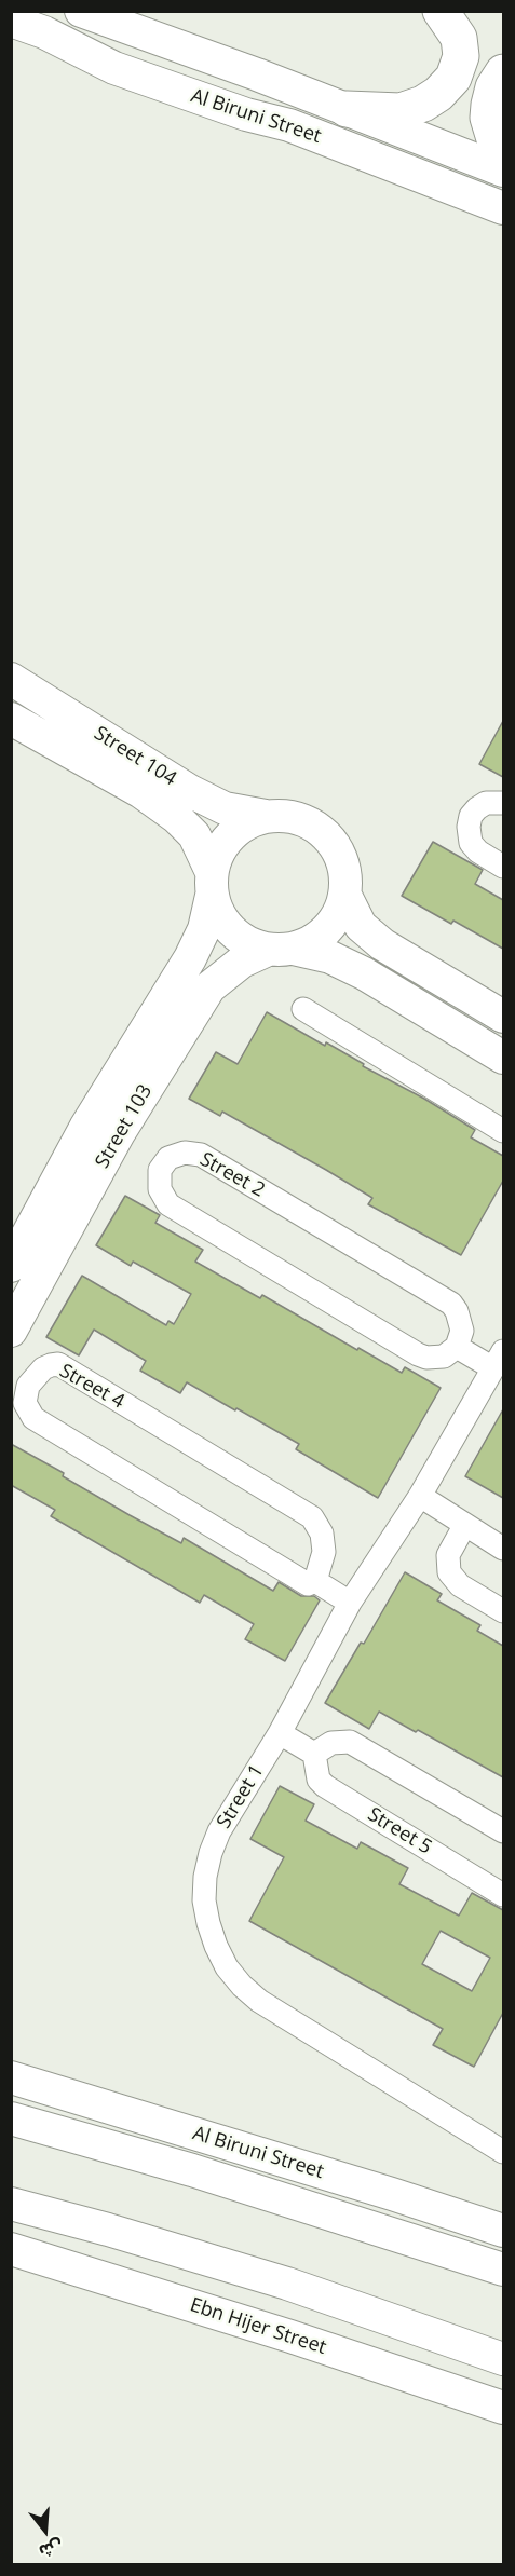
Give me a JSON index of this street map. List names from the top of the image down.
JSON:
{
  "streets": {
    "street": [
      "Al Biruni Street",
      "Street 104",
      "Street 103",
      "Street 2",
      "Street 4",
      "Street 1",
      "Street 5",
      "Ebn Hijer Street"
    ]
  },
  "crossings": [
    ["Street 104", "Street 103"],
    ["Street 4", "Street 1"]
  ],
  "north": "bottom"
}
